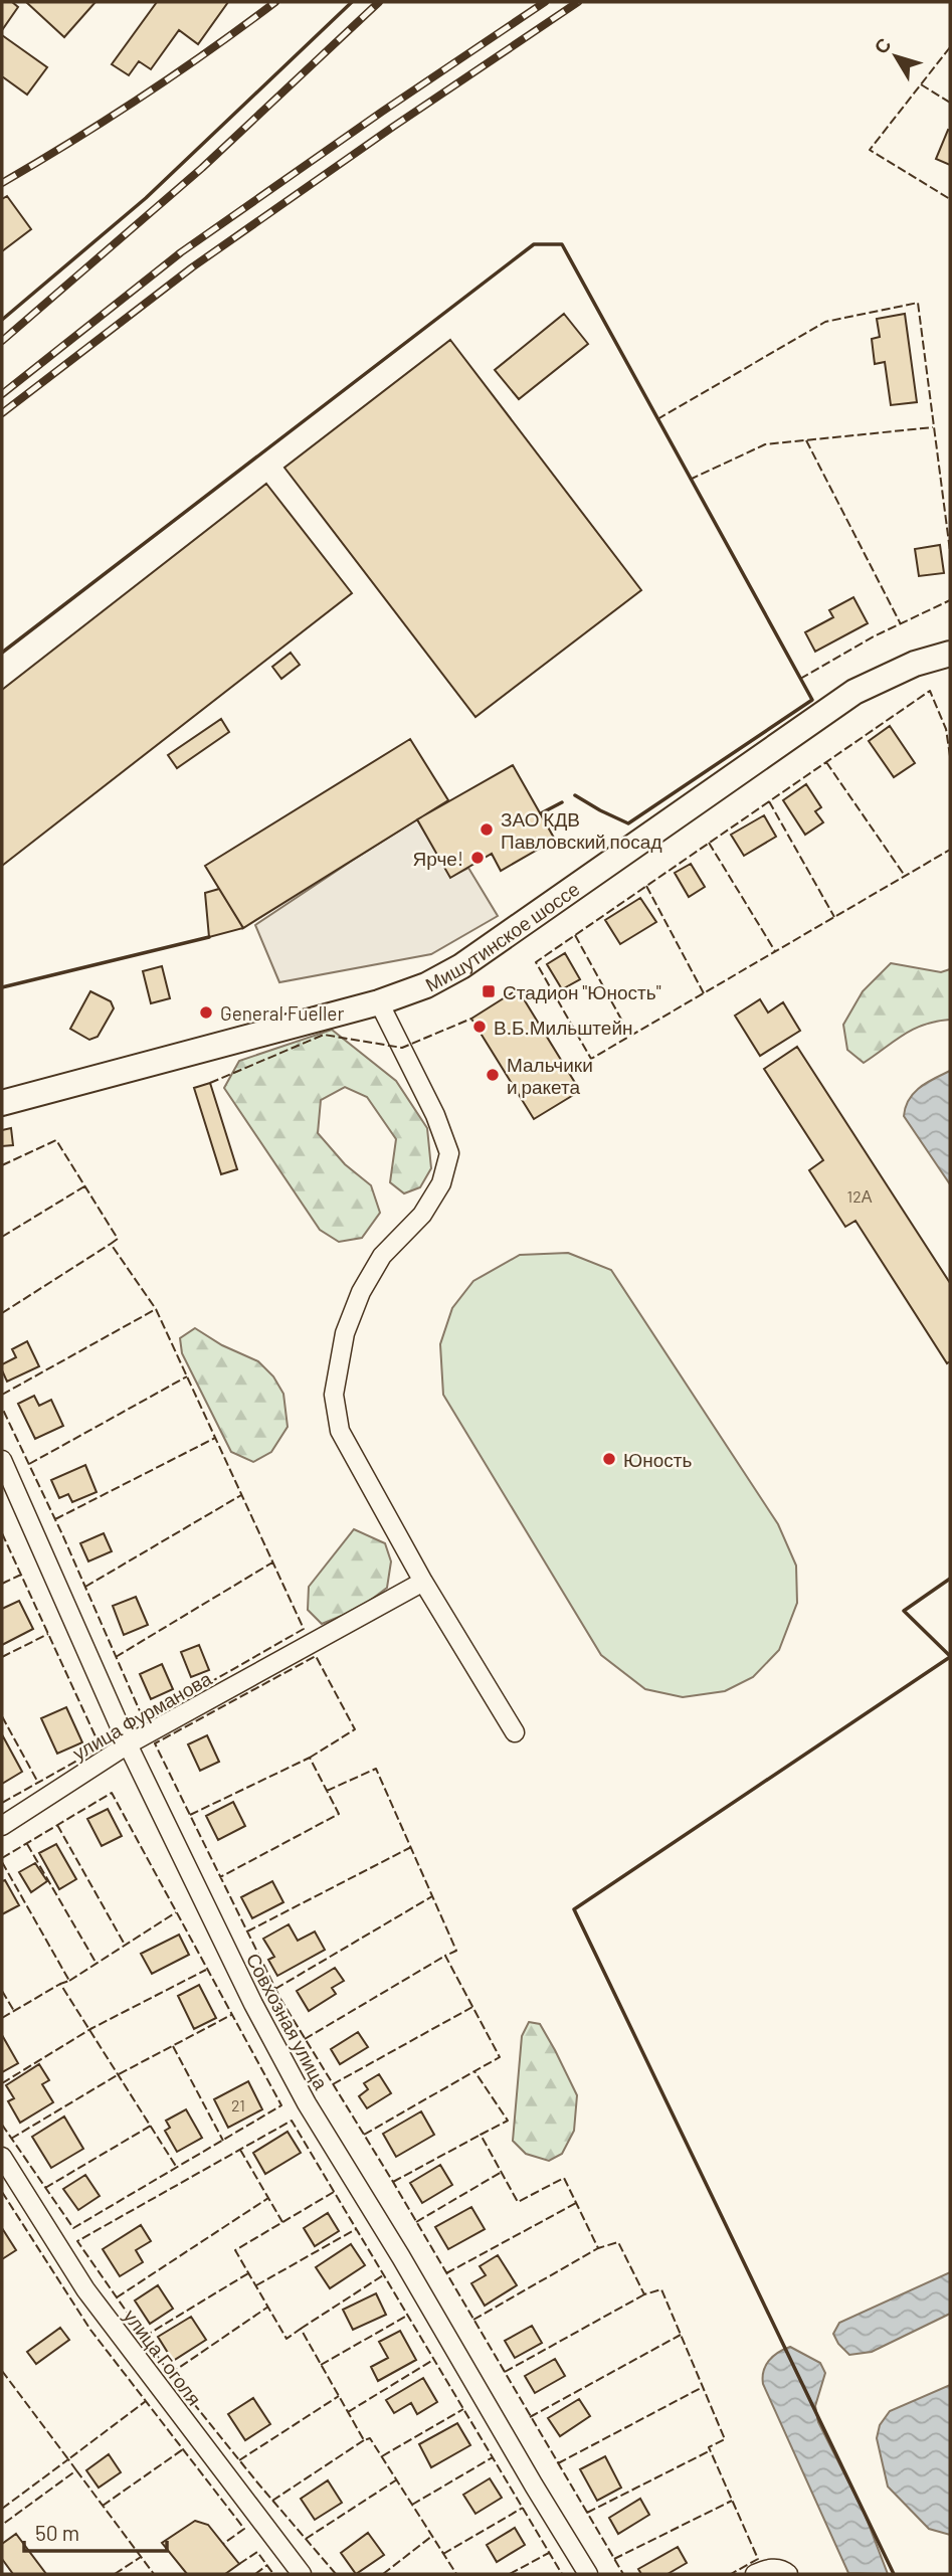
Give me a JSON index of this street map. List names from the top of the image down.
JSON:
{
  "streets": {
    "main road": ["Мишутинское шоссе"],
    "street": ["улица Фурманова", "Совхозная улица", "улица Гоголя"]
  },
  "crossings": [
    ["улица Фурманова", "Совхозная улица"]
  ],
  "places": {
    "other": [
      "ЗАО КДВ Павловский посад",
      "Ярче!",
      "General Fueller",
      "В.Б.Мильштейн",
      "Мальчики и ракета",
      "Юность"
    ],
    "transit": ["Стадион \"Юность\""]
  },
  "house_numbers": ["12А", "21"],
  "scale_bar": "50 m",
  "north": "top left"
}
